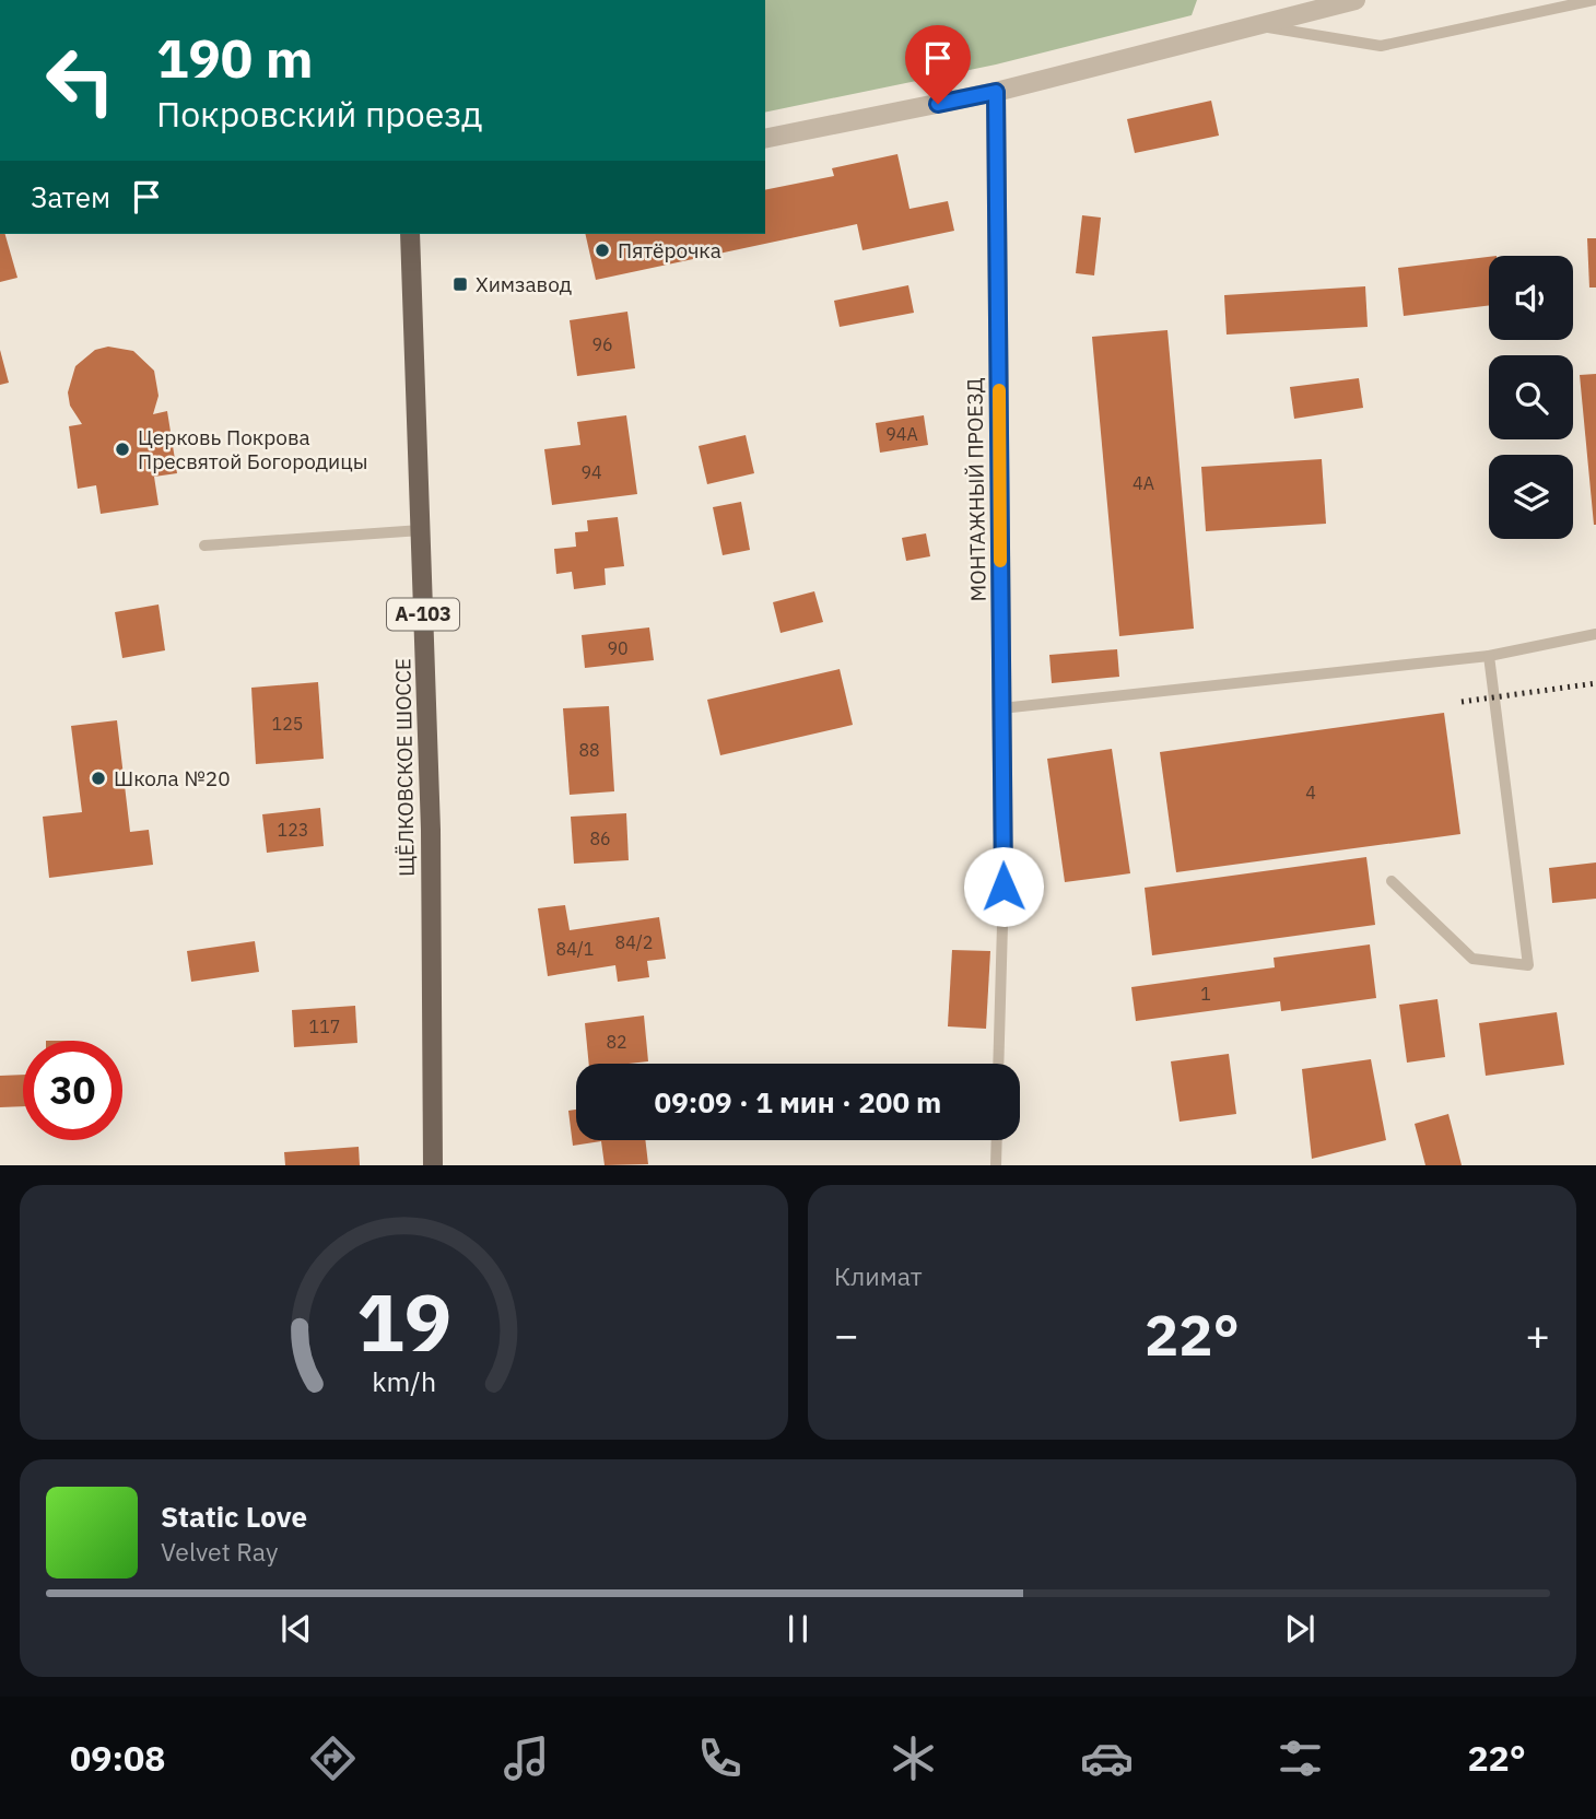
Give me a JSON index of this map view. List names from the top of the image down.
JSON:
{
  "streets": {
    "main road": ["А-103", "ЩЁЛКОВСКОЕ ШОССЕ"],
    "street": ["МОНТАЖНЫЙ ПРОЕЗД"]
  },
  "places": {
    "other": ["Пятёрочка", "Церковь Покрова Пресвятой Богородицы", "Школа №20"],
    "transit": ["Химзавод"]
  },
  "house_numbers": [
    "96",
    "94А",
    "94",
    "4А",
    "90",
    "125",
    "88",
    "4",
    "123",
    "86",
    "84/2",
    "84/1",
    "1",
    "117",
    "82"
  ],
  "page": {
    "turn": ["190 m", "Покровский проезд"],
    "then": "Затем",
    "limit": "30",
    "trip": "09:09 · 1 мин · 200 m",
    "tile": "Климат",
    "heat": ["−", "22°", "+"],
    "song": ["Static Love", "Velvet Ray"],
    "tabs": ["09:08", "22°"],
    "gauge": ["19", "km/h"]
  }
}
